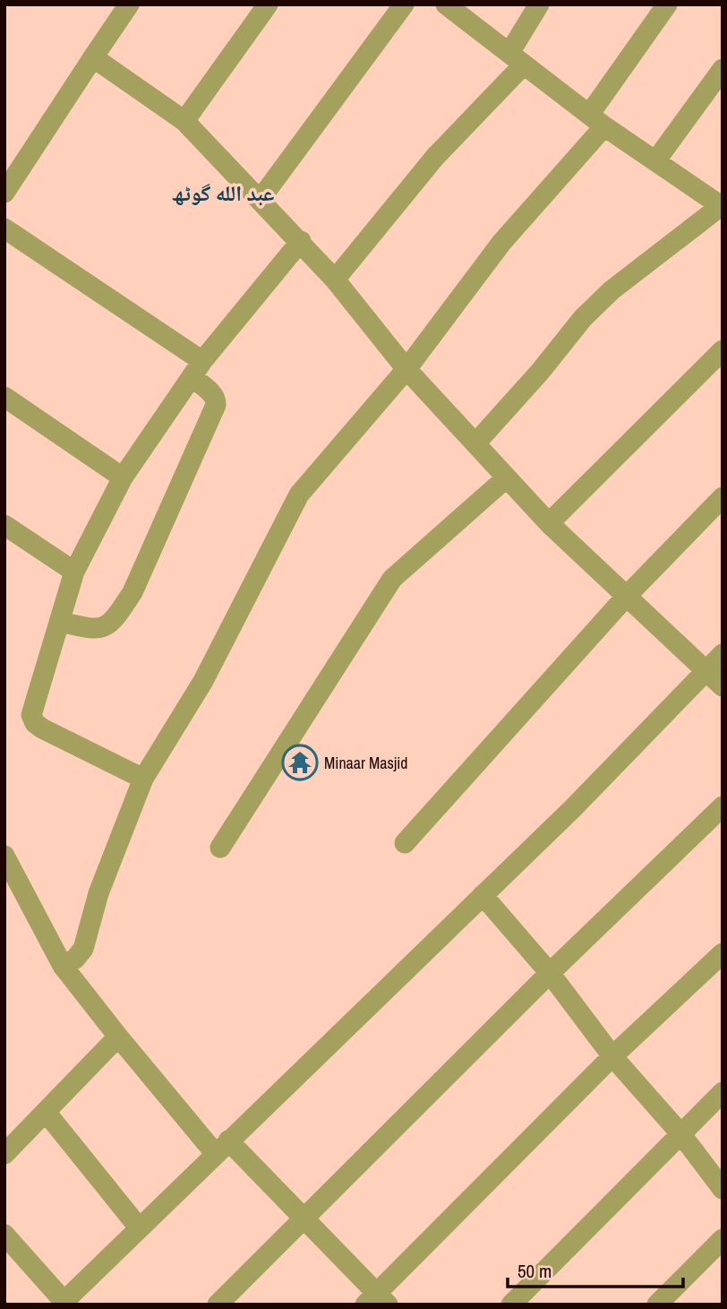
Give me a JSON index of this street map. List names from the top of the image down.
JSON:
{
  "districts": ["عبد الله گوٹھ"],
  "places": {
    "temple": ["Minaar Masjid"]
  },
  "scale_bar": "50 m"
}
